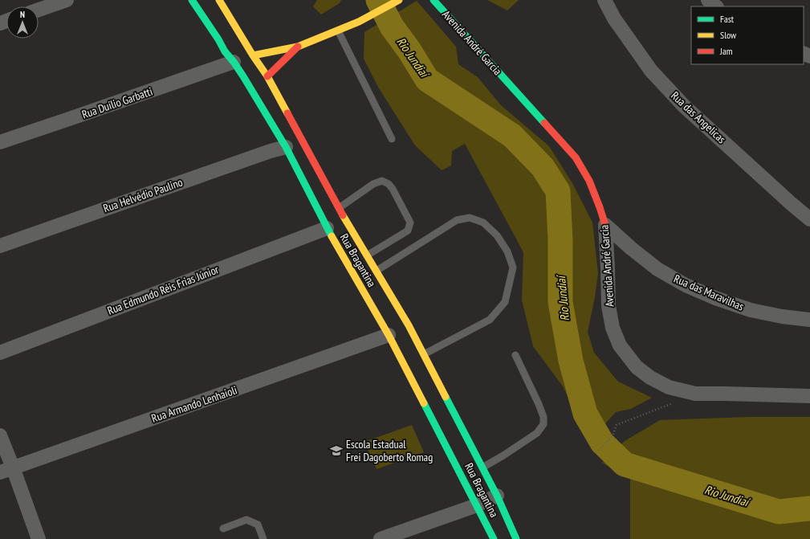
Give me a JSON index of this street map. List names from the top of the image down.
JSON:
{
  "streets": {
    "main road": ["Avenida André Garcia", "Rua Bragantina"],
    "street": [
      "Rua Duílio Garbatti",
      "Rua das Angelicas",
      "Rua Helvédio Paulino",
      "Rua Edmundo Réis Frias Júnior",
      "Rua das Maravilhas",
      "Rua Armando Lenhaioli"
    ]
  },
  "crossings": [
    ["Avenida André Garcia", "Rua das Maravilhas"],
    ["Rua Duílio Garbatti", "Rua Bragantina"],
    ["Rua Helvédio Paulino", "Rua Bragantina"],
    ["Rua Bragantina", "Rua Edmundo Réis Frias Júnior"],
    ["Rua Bragantina", "Rua Armando Lenhaioli"]
  ],
  "water": ["Rio Jundiaí"],
  "places": {
    "school or university": ["Escola Estadual Frei Dagoberto Romag"]
  },
  "legend": ["Fast", "Slow", "Jam"],
  "north": "top"
}
